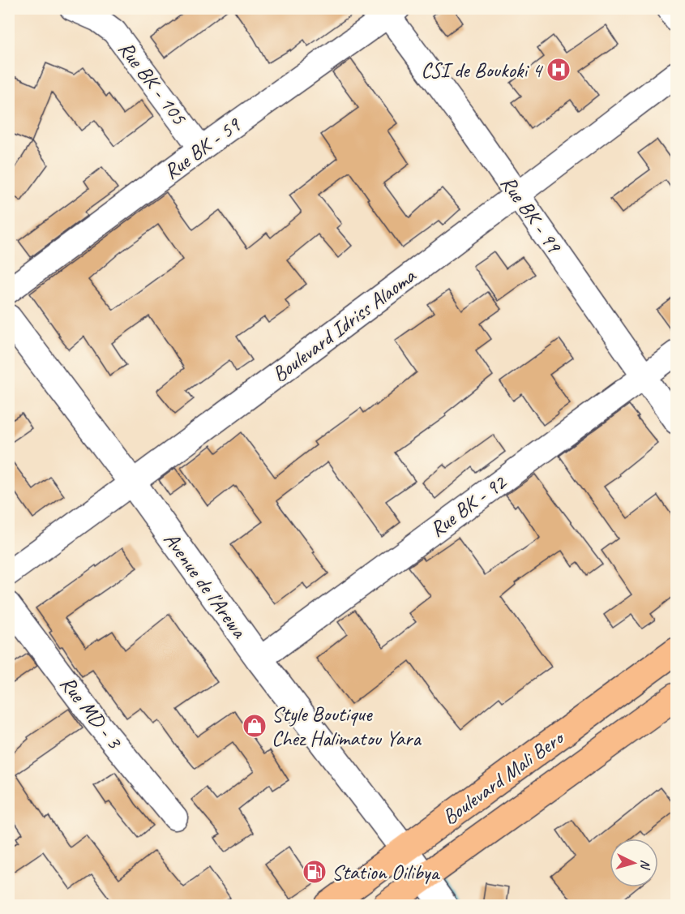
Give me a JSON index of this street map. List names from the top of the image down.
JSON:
{
  "streets": {
    "main road": ["Boulevard Mali Bero"],
    "street": [
      "Rue BK - 105",
      "Rue BK - 59",
      "Rue BK - 99",
      "Boulevard Idriss Alaoma",
      "Rue BK - 92",
      "Avenue de l'Arewa",
      "Rue MD - 3"
    ]
  },
  "crossings": [
    ["Rue BK - 105", "Rue BK - 59"],
    ["Rue BK - 59", "Rue BK - 99"],
    ["Rue BK - 99", "Boulevard Idriss Alaoma"],
    ["Rue BK - 99", "Rue BK - 92"],
    ["Boulevard Idriss Alaoma", "Avenue de l'Arewa"],
    ["Rue BK - 92", "Avenue de l'Arewa"],
    ["Avenue de l'Arewa", "Boulevard Mali Bero"]
  ],
  "places": {
    "hospital": ["CSI de Boukoki 4"],
    "shop": ["Style Boutique Chez Halimatou Yara"],
    "fuel station": ["Station Oilibya"]
  },
  "north": "right"
}
